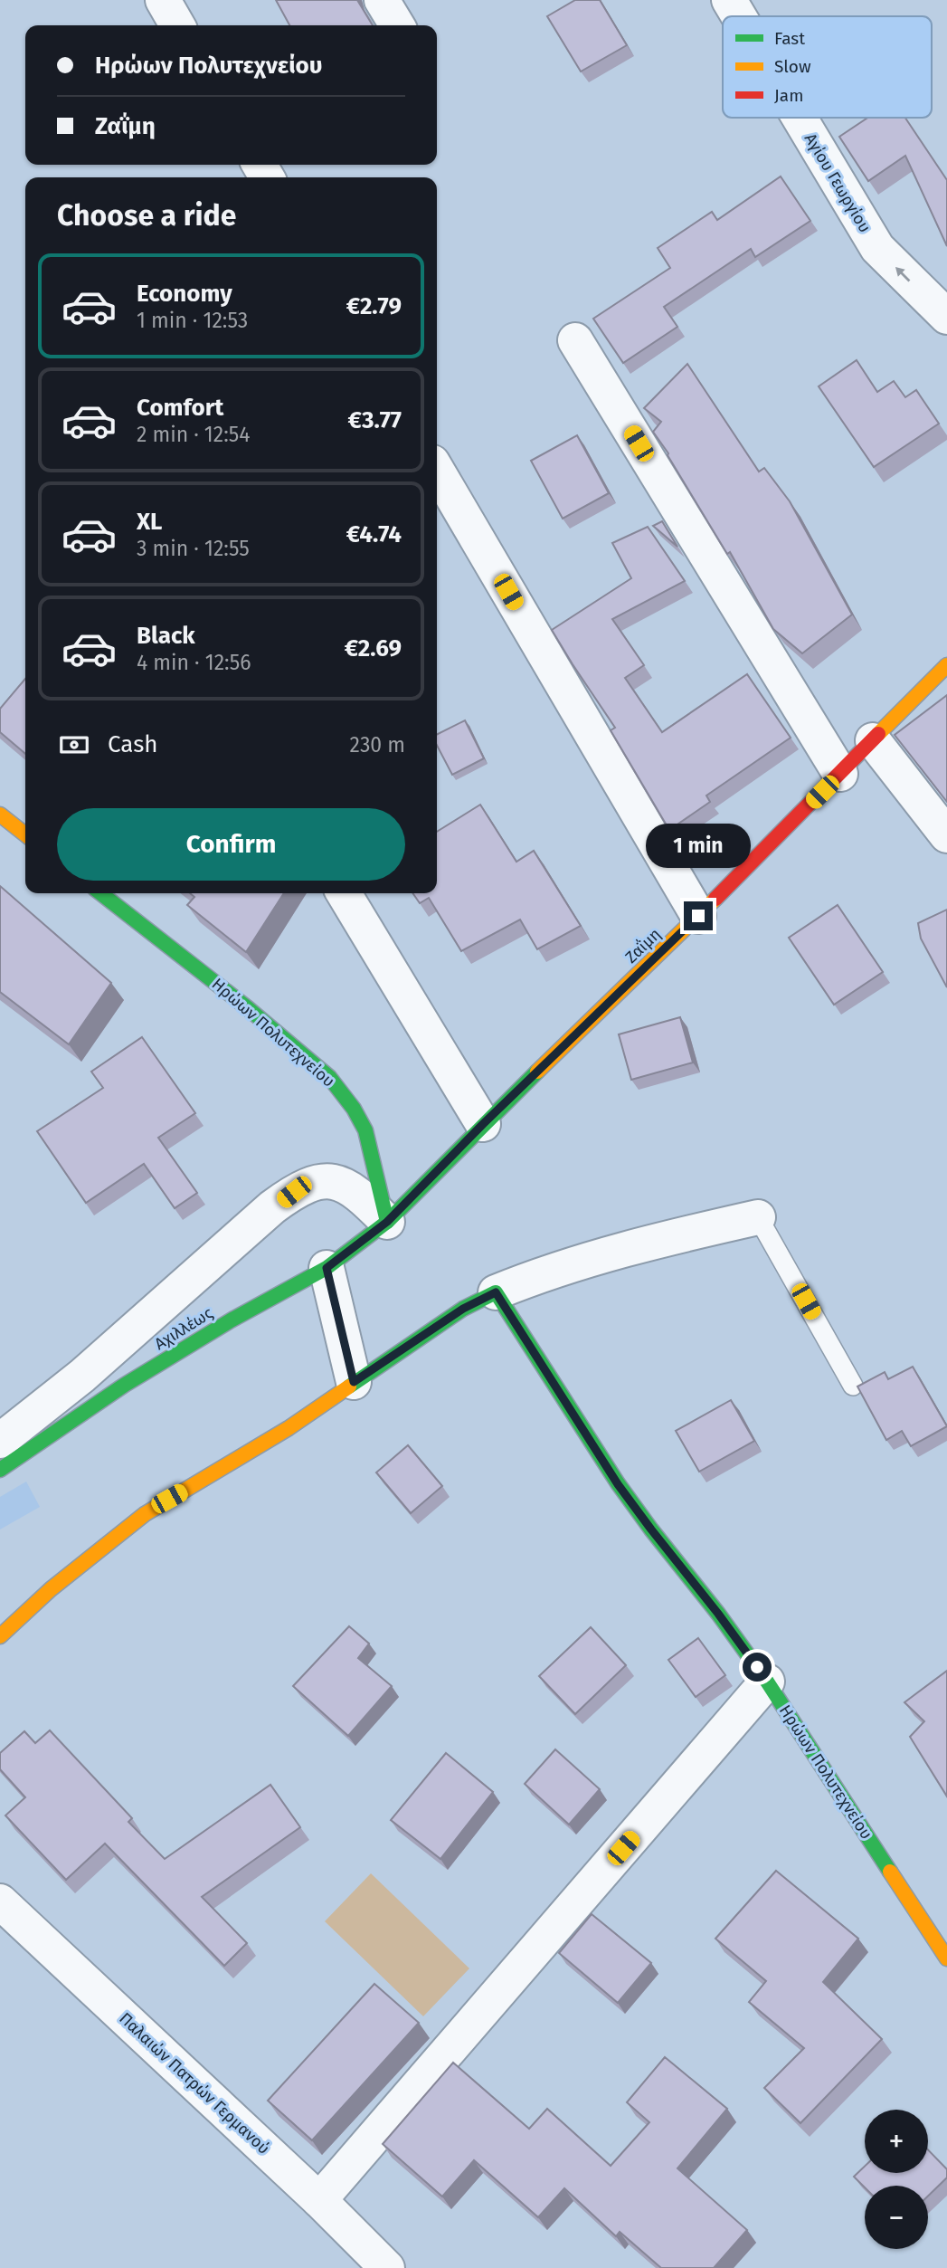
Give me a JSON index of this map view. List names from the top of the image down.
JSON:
{
  "streets": {
    "street": [
      "Αγίου Γεωργίου",
      "Ζαΐμη",
      "Ηρώων Πολυτεχνείου",
      "Αχιλλέως",
      "Παλαιών Πατρών Γερμανού"
    ]
  },
  "crossings": [
    ["Ζαΐμη", "Ηρώων Πολυτεχνείου"],
    ["Ζαΐμη", "Αχιλλέως"],
    ["Ηρώων Πολυτεχνείου", "Αχιλλέως"]
  ],
  "legend": ["Fast", "Slow", "Jam"],
  "page": {
    "banner": ["Ηρώων Πολυτεχνείου", "Ζαΐμη"],
    "heading": "Choose a ride",
    "list": [
      {
        "name": "Economy",
        "note": "1 min · 12:53",
        "value": "€2.79"
      },
      {
        "name": "Comfort",
        "note": "2 min · 12:54",
        "value": "€3.77"
      },
      {
        "name": "XL",
        "note": "3 min · 12:55",
        "value": "€4.74"
      },
      {
        "name": "Black",
        "note": "4 min · 12:56",
        "value": "€2.69"
      }
    ],
    "pay": ["Cash", "230 m"],
    "buttons": "Confirm",
    "bubble": "1 min",
    "map_buttons": ["+", "−"]
  }
}
